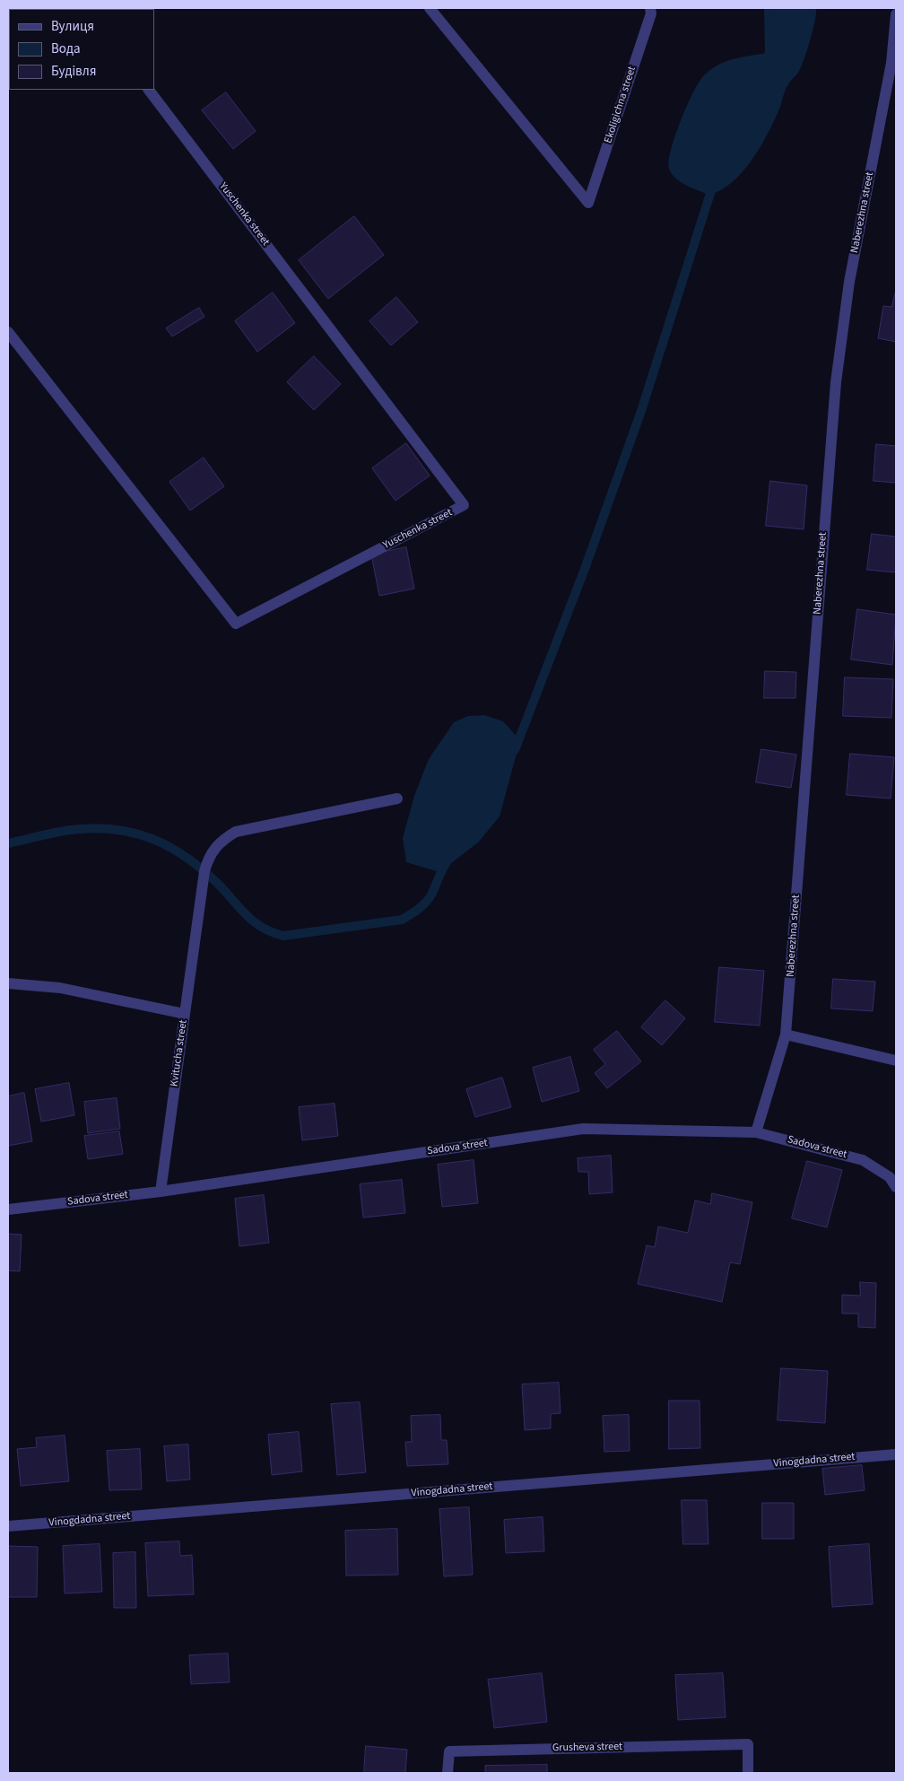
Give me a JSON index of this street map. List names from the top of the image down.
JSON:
{
  "streets": {
    "street": [
      "Ekoligichna street",
      "Naberezhna street",
      "Yuschenka street",
      "Kvitucha street",
      "Sadova street",
      "Vinogdadna street",
      "Grusheva street"
    ]
  },
  "crossings": [
    ["Naberezhna street", "Sadova street"],
    ["Kvitucha street", "Sadova street"]
  ],
  "legend": ["Вулиця", "Вода", "Будівля"]
}
